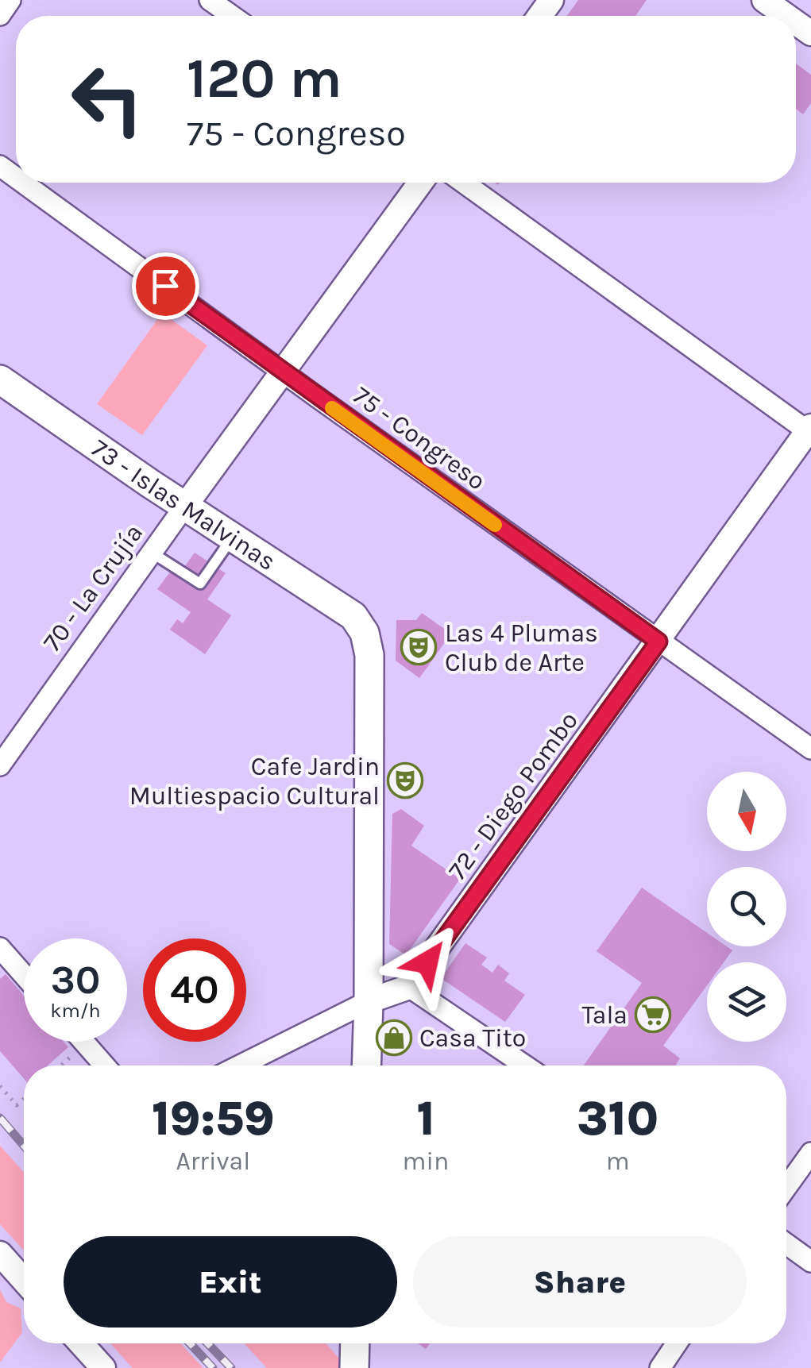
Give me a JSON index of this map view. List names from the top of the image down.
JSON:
{
  "streets": {
    "main road": ["73 - Islas Malvinas"],
    "street": ["75 - Congreso", "70 - La Crujía", "72 - Diego Pombo"]
  },
  "crossings": [
    ["75 - Congreso", "70 - La Crujía"],
    ["75 - Congreso", "72 - Diego Pombo"],
    ["73 - Islas Malvinas", "70 - La Crujía"]
  ],
  "places": {
    "theatre": ["Las 4 Plumas Club de Arte", "Cafe Jardin Multiespacio Cultural"],
    "supermarket": ["Tala"],
    "shop": ["Casa Tito"]
  },
  "north": "bottom",
  "page": {
    "turn": ["120 m", "75 - Congreso"],
    "speed": "30 km/h",
    "limit": "40",
    "eta": [
      "19:59",
      "Arrival",
      "1",
      "min",
      "310",
      "m"
    ],
    "buttons": ["Exit", "Share"]
  }
}
